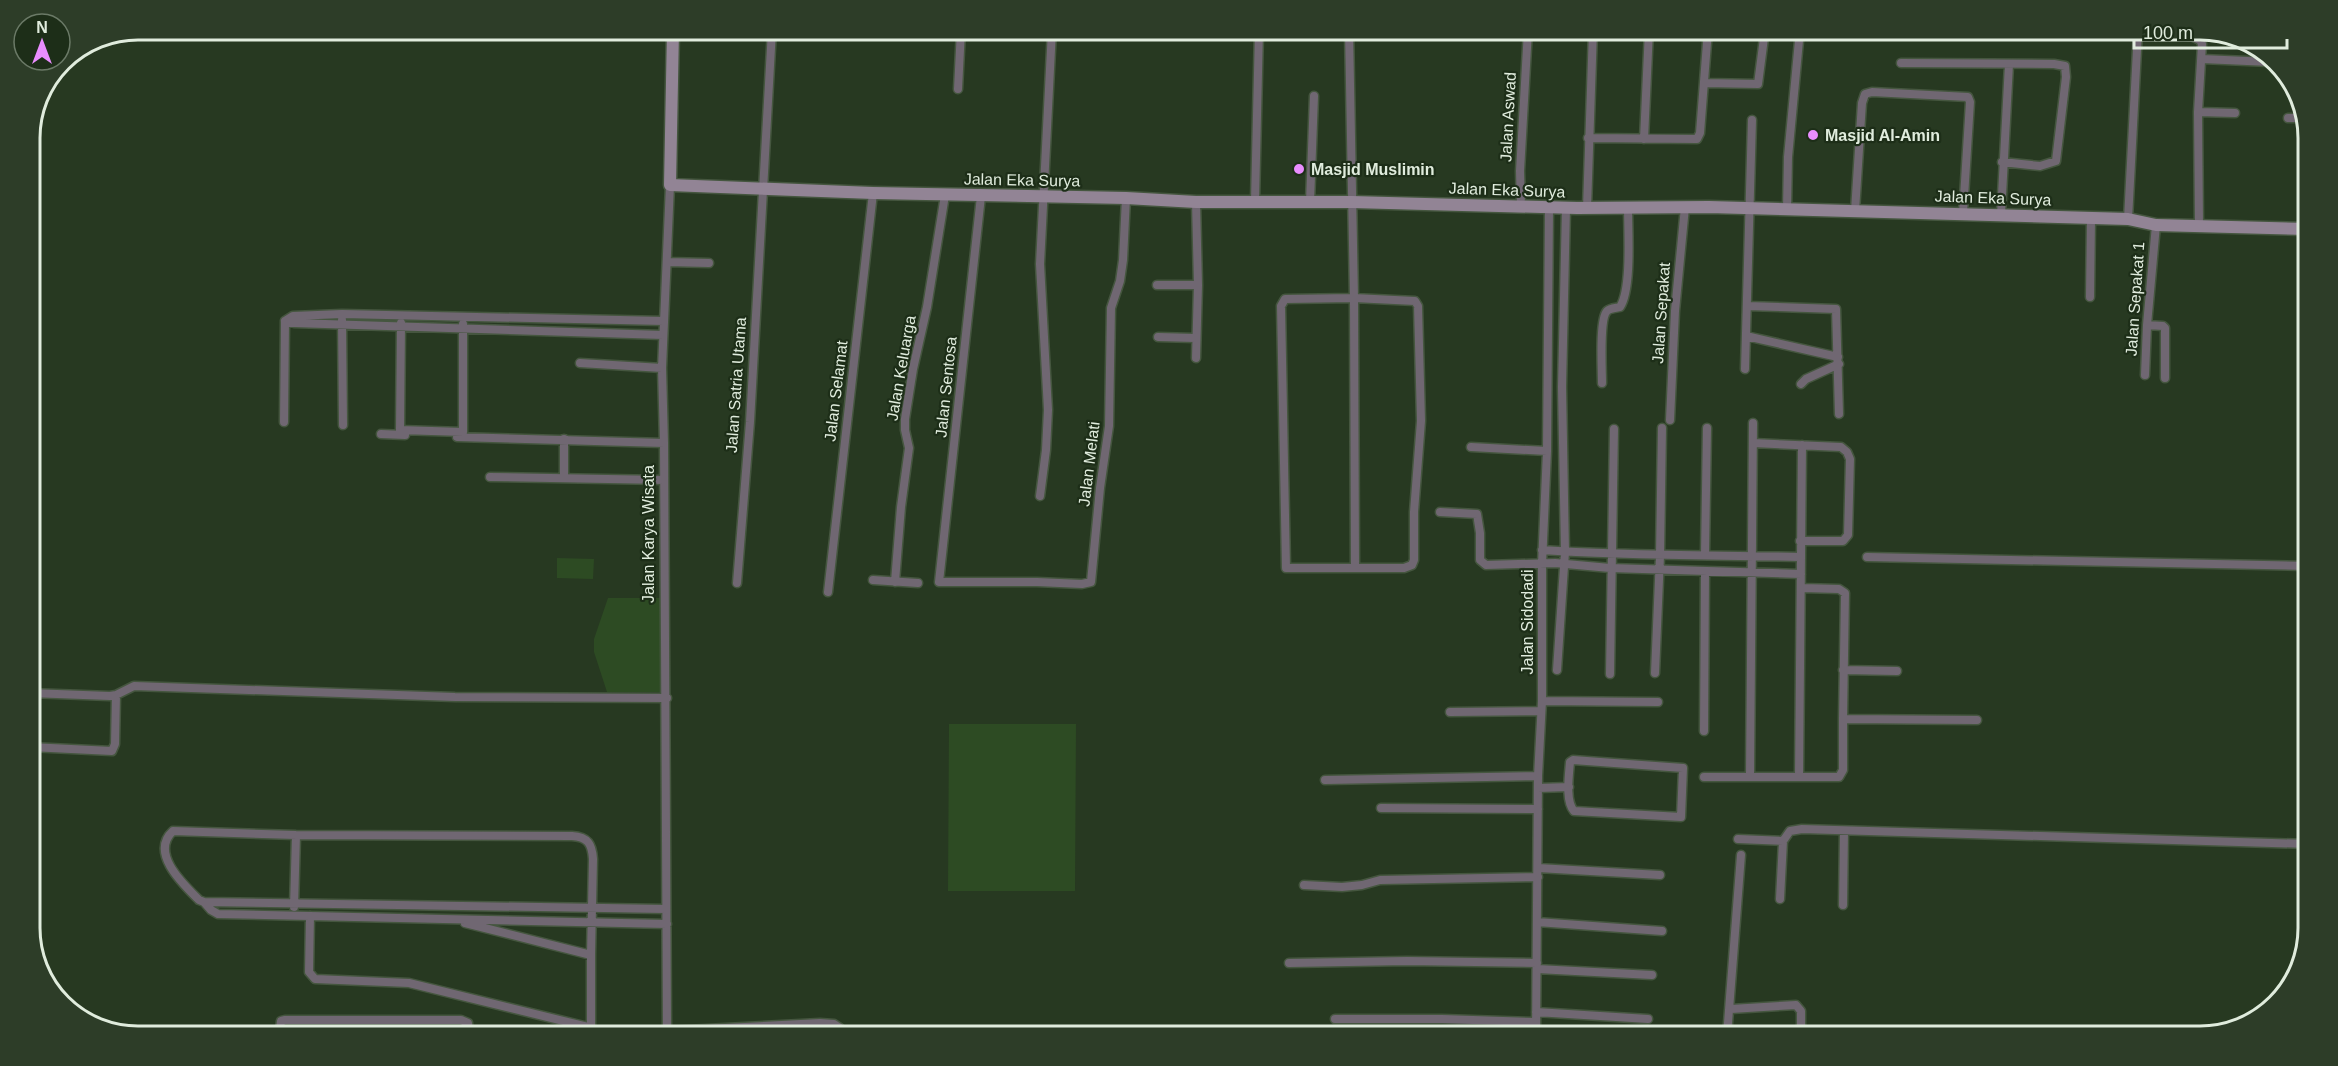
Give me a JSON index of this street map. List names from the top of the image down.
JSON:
{
  "streets": {
    "street": [
      "Jalan Aswad",
      "Jalan Eka Surya",
      "Jalan Sepakat 1",
      "Jalan Sepakat",
      "Jalan Keluarga",
      "Jalan Satria Utama",
      "Jalan Sentosa",
      "Jalan Selamat",
      "Jalan Melati",
      "Jalan Karya Wisata",
      "Jalan Sidodadi"
    ]
  },
  "crossings": [
    ["Jalan Aswad", "Jalan Eka Surya"],
    ["Jalan Eka Surya", "Jalan Sepakat 1"],
    ["Jalan Eka Surya", "Jalan Sepakat"],
    ["Jalan Eka Surya", "Jalan Keluarga"],
    ["Jalan Eka Surya", "Jalan Satria Utama"],
    ["Jalan Eka Surya", "Jalan Sentosa"],
    ["Jalan Eka Surya", "Jalan Selamat"],
    ["Jalan Eka Surya", "Jalan Melati"],
    ["Jalan Eka Surya", "Jalan Karya Wisata"],
    ["Jalan Eka Surya", "Jalan Sidodadi"],
    ["Jalan Sentosa", "Jalan Melati"]
  ],
  "places": ["Masjid Al-Amin", "Masjid Muslimin"],
  "scale_bar": "100 m",
  "north": "top"
}
